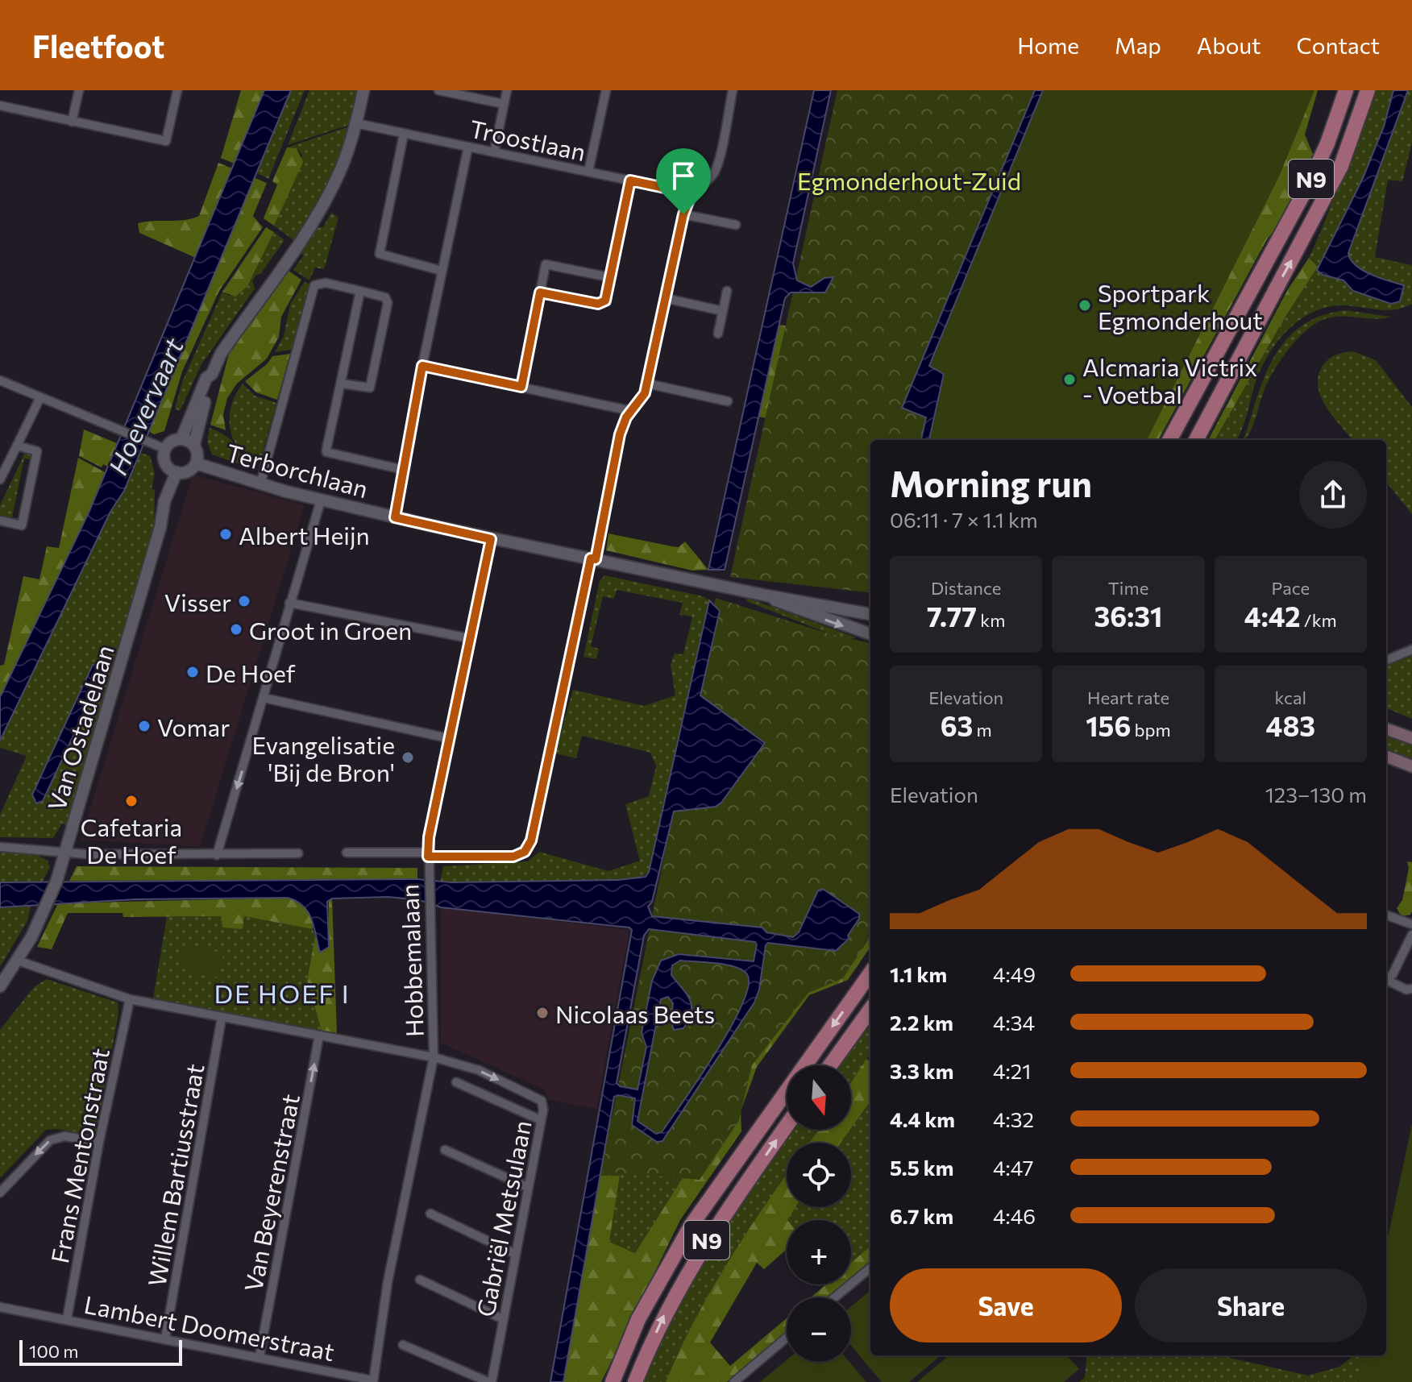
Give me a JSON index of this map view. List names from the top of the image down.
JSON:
{
  "streets": {
    "highway": ["N9"],
    "street": [
      "Troostlaan",
      "Terborchlaan",
      "Van Ostadelaan",
      "Hobbemalaan",
      "Frans Mentonstraat",
      "Willem Bartiusstraat",
      "Van Beyerenstraat",
      "Gabriël Metsulaan",
      "Lambert Doomerstraat"
    ]
  },
  "crossings": [
    ["Terborchlaan", "Van Ostadelaan"],
    ["Terborchlaan", "Hobbemalaan"],
    ["Hobbemalaan", "Gabriël Metsulaan"],
    ["Hobbemalaan", "Lambert Doomerstraat"],
    ["Frans Mentonstraat", "Lambert Doomerstraat"],
    ["Willem Bartiusstraat", "Lambert Doomerstraat"],
    ["Van Beyerenstraat", "Lambert Doomerstraat"]
  ],
  "one_way": ["Van Beyerenstraat"],
  "districts": ["DE HOEF I"],
  "water": ["Hoevervaart"],
  "parks": ["Egmonderhout-Zuid"],
  "places": [
    "Sportpark Egmonderhout",
    "Alcmaria Victrix - Voetbal",
    "Albert Heijn",
    "Visser",
    "Groot in Groen",
    "De Hoef",
    "Vomar",
    "Evangelisatie 'Bij de Bron'",
    "Cafetaria De Hoef",
    "Nicolaas Beets"
  ],
  "scale_bar": "100 m",
  "north": "bottom",
  "page": {
    "header": "Fleetfoot",
    "nav": [
      "Home",
      "Map",
      "About",
      "Contact"
    ],
    "heading": ["Morning run", "06:11 · 7 × 1.1 km"],
    "stats": [
      ["Distance", "7.77 km"],
      ["Time", "36:31"],
      ["Pace", "4:42 /km"],
      ["Elevation", "63 m"],
      ["Heart rate", "156 bpm"],
      ["kcal", "483"]
    ],
    "chart": ["Elevation", "123–130 m"],
    "list": [
      {
        "name": "1.1 km",
        "note": "4:49"
      },
      {
        "name": "2.2 km",
        "note": "4:34"
      },
      {
        "name": "3.3 km",
        "note": "4:21"
      },
      {
        "name": "4.4 km",
        "note": "4:32"
      },
      {
        "name": "5.5 km",
        "note": "4:47"
      },
      {
        "name": "6.7 km",
        "note": "4:46"
      }
    ],
    "map_buttons": ["+", "−"],
    "buttons": ["Save", "Share"],
    "scale": "100 m"
  }
}
